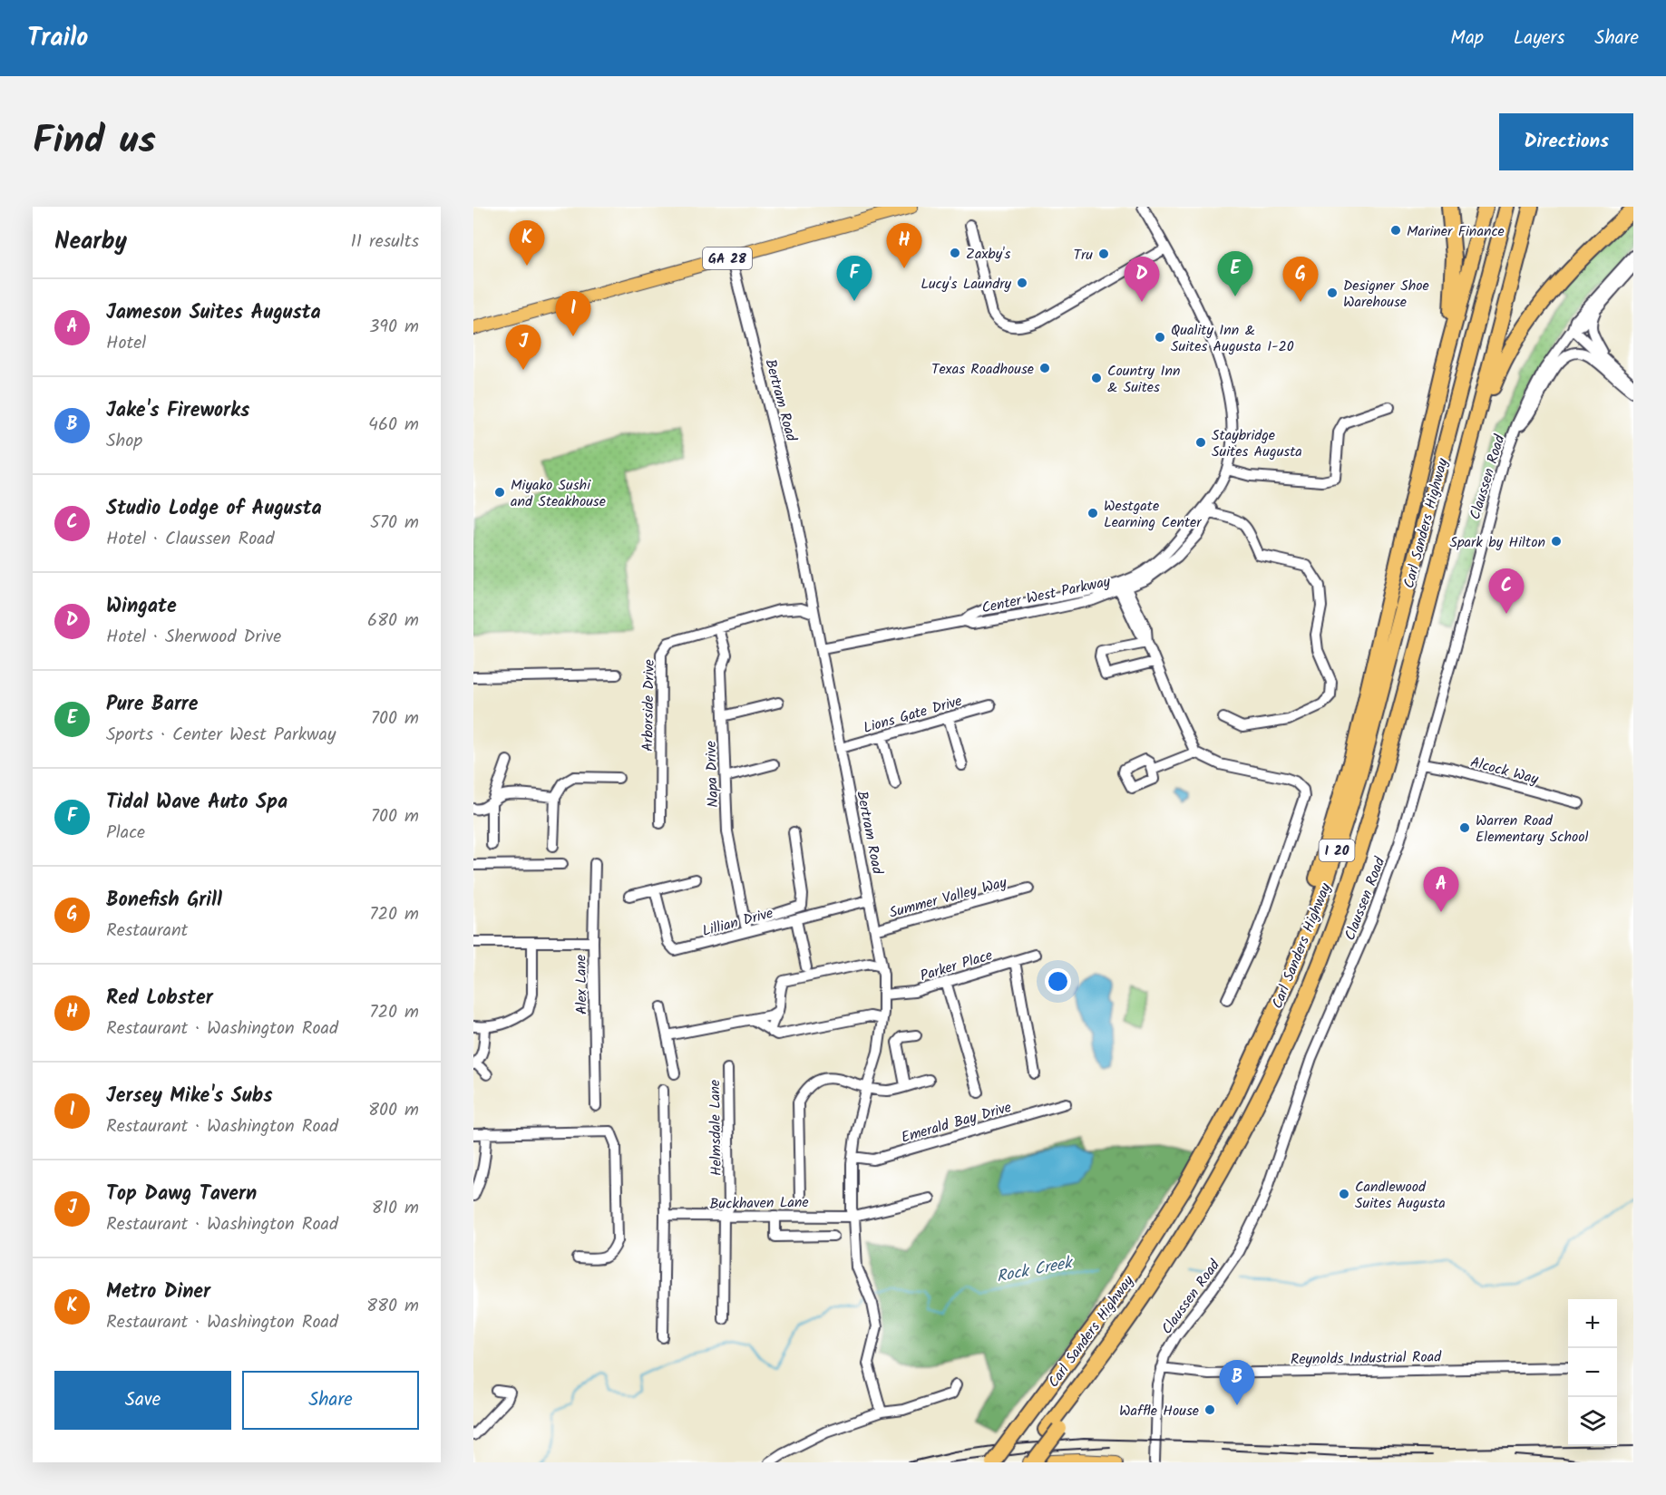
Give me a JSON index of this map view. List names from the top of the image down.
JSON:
{
  "streets": {
    "highway": ["Carl Sanders Highway", "I 20"],
    "main road": ["GA 28"],
    "street": [
      "Bertram Road",
      "Claussen Road",
      "Center West Parkway",
      "Arborside Drive",
      "Lions Gate Drive",
      "Alcock Way",
      "Napa Drive",
      "Summer Valley Way",
      "Lillian Drive",
      "Parker Place",
      "Alex Lane",
      "Emerald Bay Drive",
      "Helmsdale Lane",
      "Buckhaven Lane",
      "Reynolds Industrial Road"
    ]
  },
  "crossings": [
    ["GA 28", "Bertram Road"],
    ["Bertram Road", "Center West Parkway"],
    ["Bertram Road", "Arborside Drive"],
    ["Bertram Road", "Lions Gate Drive"],
    ["Bertram Road", "Summer Valley Way"],
    ["Bertram Road", "Lillian Drive"],
    ["Bertram Road", "Parker Place"],
    ["Bertram Road", "Emerald Bay Drive"],
    ["Bertram Road", "Buckhaven Lane"],
    ["Claussen Road", "Alcock Way"],
    ["Claussen Road", "Reynolds Industrial Road"],
    ["Arborside Drive", "Napa Drive"],
    ["Helmsdale Lane", "Buckhaven Lane"]
  ],
  "water": ["Rock Creek"],
  "places": [
    "Mariner Finance",
    "Zaxby's",
    "Tru",
    "Lucy's Laundry",
    "Designer Shoe Warehouse",
    "Quality Inn & Suites Augusta I-20",
    "Texas Roadhouse",
    "Country Inn & Suites",
    "Staybridge Suites Augusta",
    "Miyako Sushi and Steakhouse",
    "Westgate Learning Center",
    "Spark by Hilton",
    "Warren Road Elementary School",
    "Candlewood Suites Augusta",
    "Waffle House"
  ],
  "page": {
    "header": "Trailo",
    "nav": ["Map", "Layers", "Share"],
    "title": "Find us",
    "buttons": [
      "Directions",
      ["Save", "Share"]
    ],
    "heading": ["Nearby", "11 results"],
    "pins": [
      "K",
      "H",
      "E",
      "F",
      "D",
      "G",
      "I",
      "J",
      "C",
      "A",
      "B"
    ],
    "list": [
      {
        "mark": "A",
        "name": "Jameson Suites Augusta",
        "note": "Hotel",
        "value": "390 m"
      },
      {
        "mark": "B",
        "name": "Jake's Fireworks",
        "note": "Shop",
        "value": "460 m"
      },
      {
        "mark": "C",
        "name": "Studio Lodge of Augusta",
        "note": "Hotel · Claussen Road",
        "value": "570 m"
      },
      {
        "mark": "D",
        "name": "Wingate",
        "note": "Hotel · Sherwood Drive",
        "value": "680 m"
      },
      {
        "mark": "E",
        "name": "Pure Barre",
        "note": "Sports · Center West Parkway",
        "value": "700 m"
      },
      {
        "mark": "F",
        "name": "Tidal Wave Auto Spa",
        "note": "Place",
        "value": "700 m"
      },
      {
        "mark": "G",
        "name": "Bonefish Grill",
        "note": "Restaurant",
        "value": "720 m"
      },
      {
        "mark": "H",
        "name": "Red Lobster",
        "note": "Restaurant · Washington Road",
        "value": "720 m"
      },
      {
        "mark": "I",
        "name": "Jersey Mike's Subs",
        "note": "Restaurant · Washington Road",
        "value": "800 m"
      },
      {
        "mark": "J",
        "name": "Top Dawg Tavern",
        "note": "Restaurant · Washington Road",
        "value": "810 m"
      },
      {
        "mark": "K",
        "name": "Metro Diner",
        "note": "Restaurant · Washington Road",
        "value": "880 m"
      }
    ],
    "map_buttons": ["+", "−"]
  }
}
